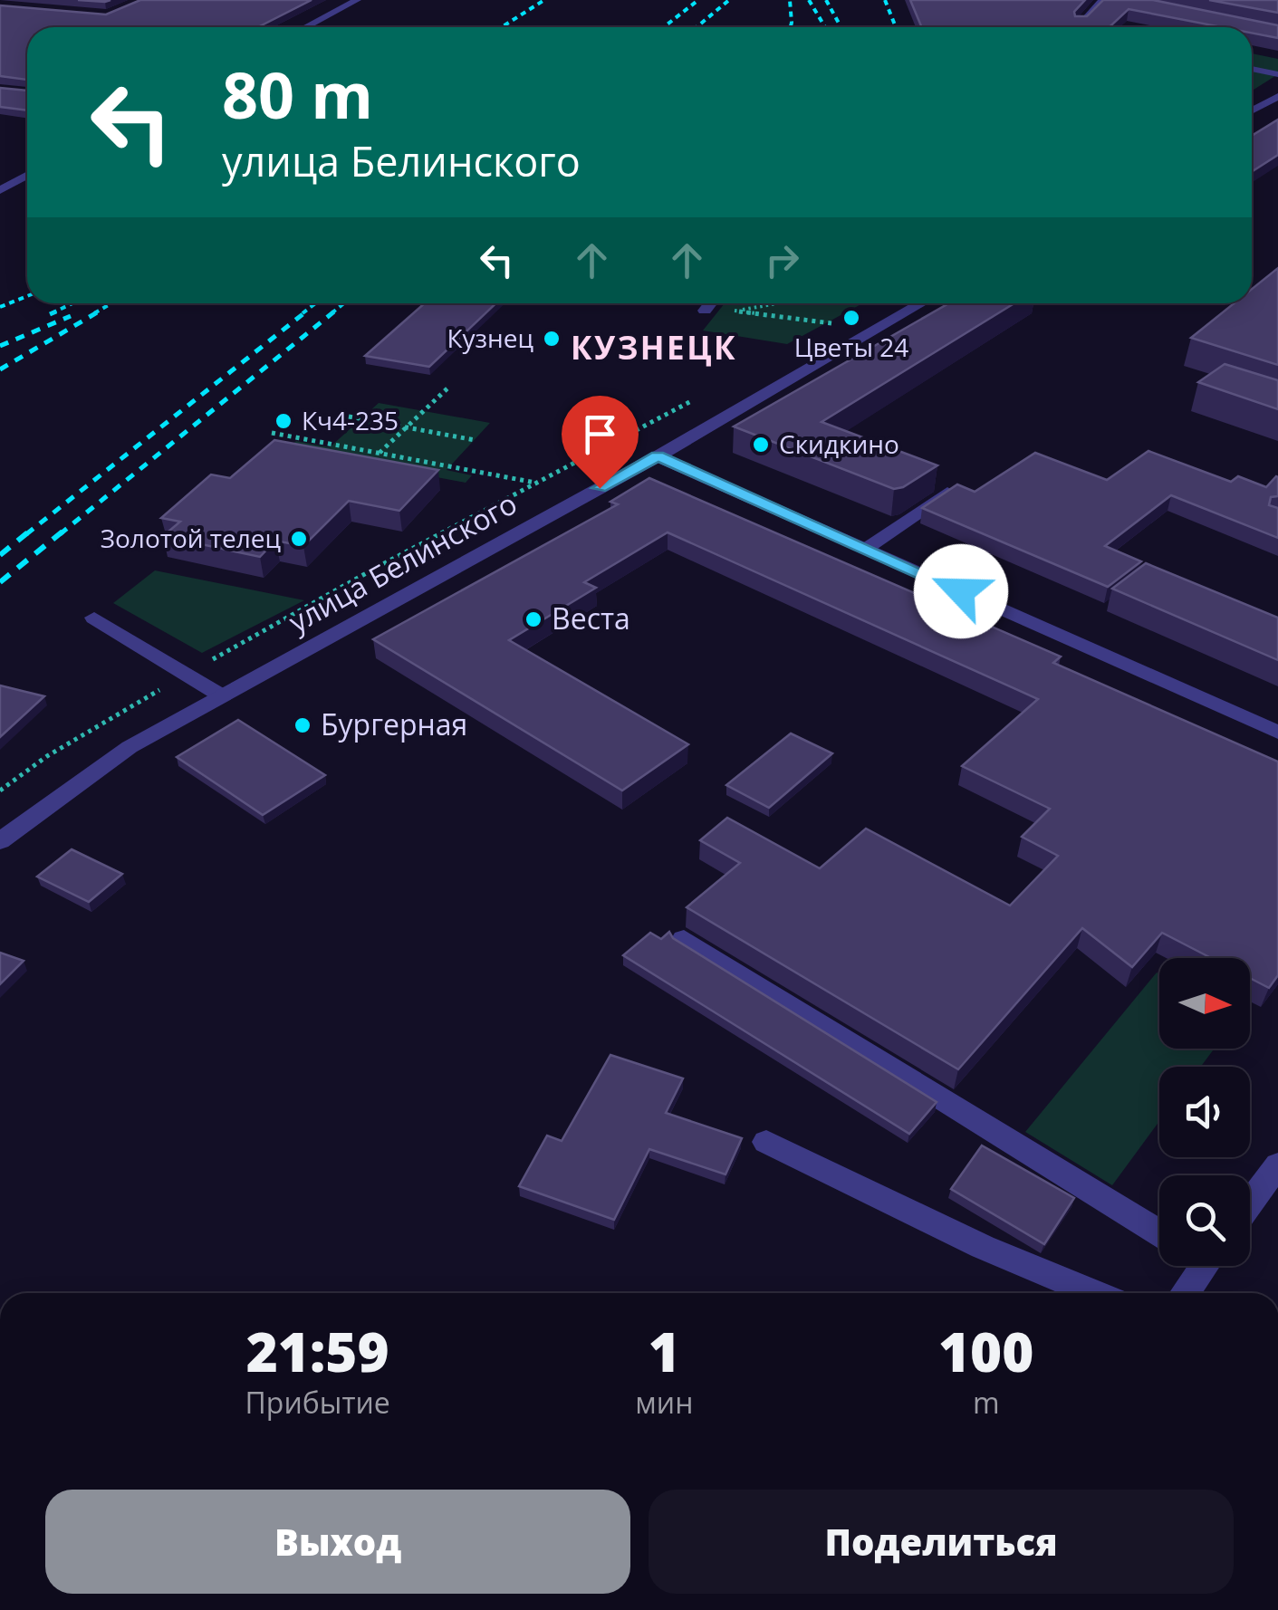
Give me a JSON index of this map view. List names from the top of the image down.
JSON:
{
  "streets": {
    "street": ["улица Белинского"]
  },
  "districts": ["КУЗНЕЦК"],
  "places": [
    "Цветы 24",
    "Кузнец",
    "Кч4-235",
    "Скидкино",
    "Золотой телец",
    "Веста",
    "Бургерная"
  ],
  "north": "right",
  "page": {
    "turn": ["80 m", "улица Белинского"],
    "eta": [
      "21:59",
      "Прибытие",
      "1",
      "мин",
      "100",
      "m"
    ],
    "buttons": ["Выход", "Поделиться"]
  }
}
